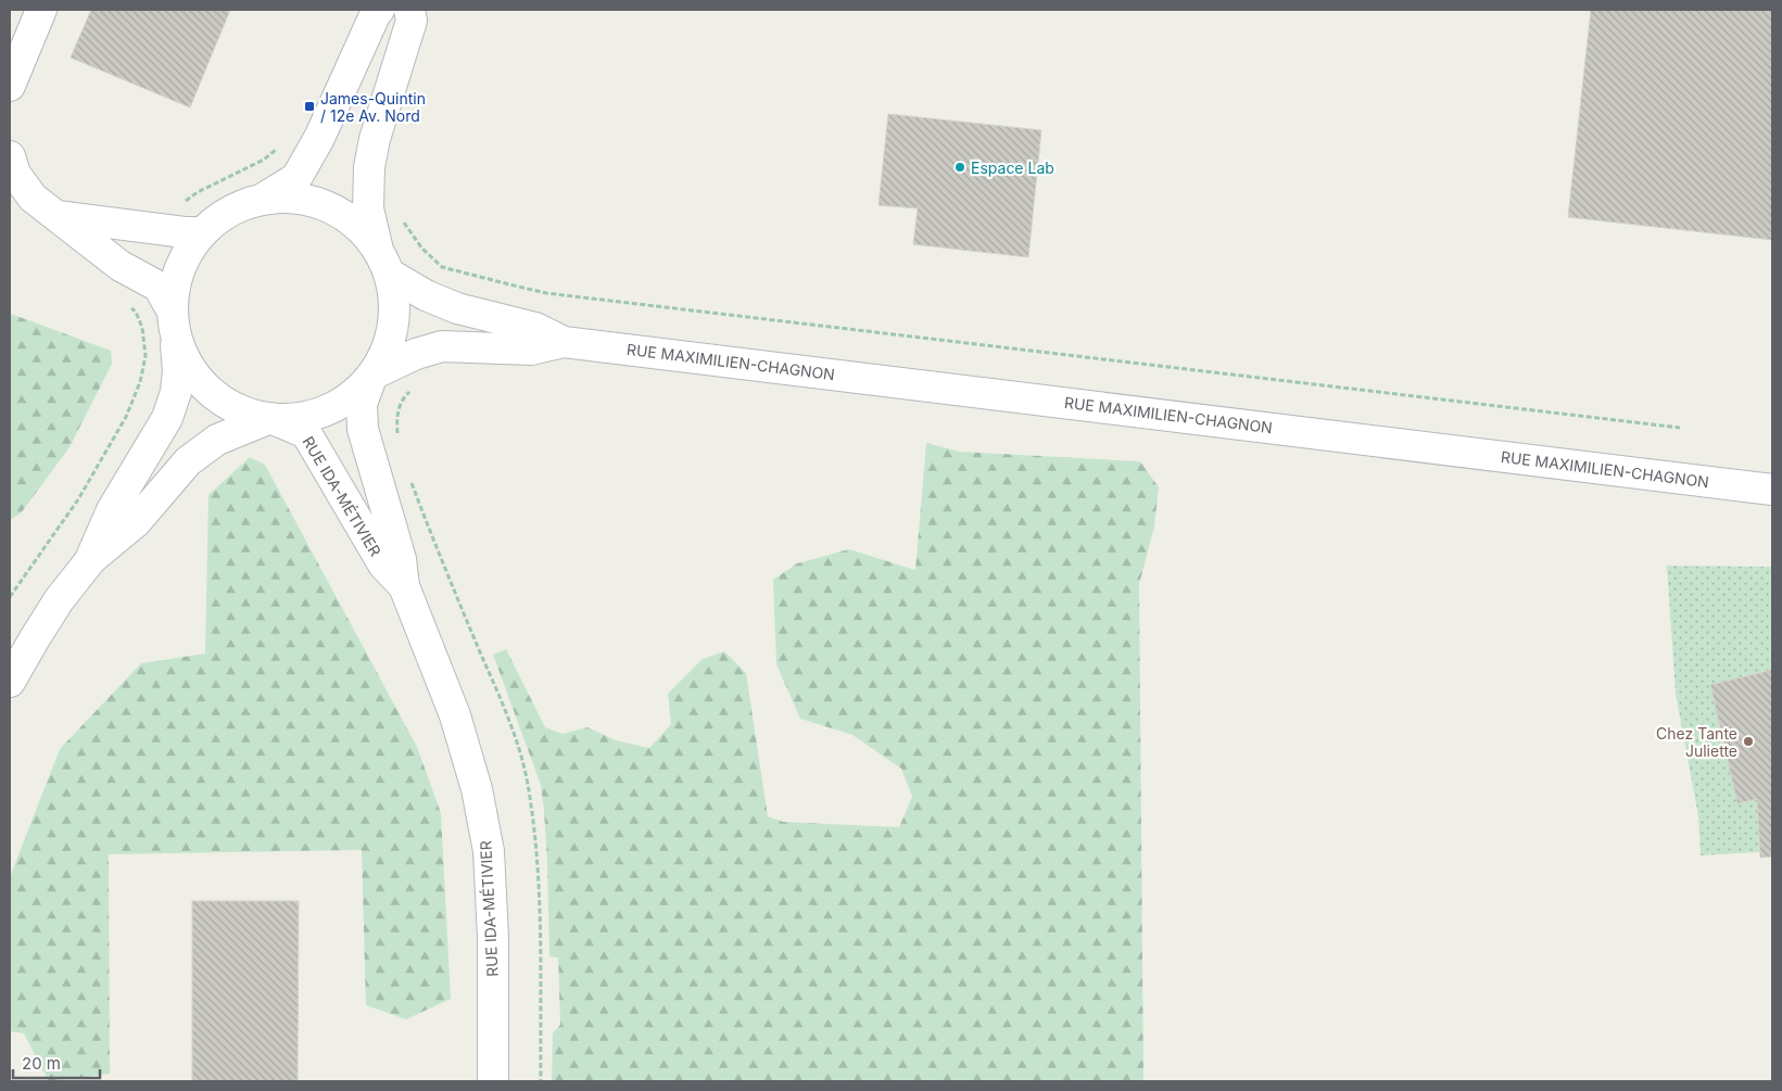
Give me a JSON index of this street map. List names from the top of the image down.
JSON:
{
  "streets": {
    "street": ["RUE MAXIMILIEN-CHAGNON", "RUE IDA-MÉTIVIER"]
  },
  "crossings": [
    ["RUE MAXIMILIEN-CHAGNON", "RUE IDA-MÉTIVIER"]
  ],
  "places": {
    "transit": ["James-Quintin / 12e Av. Nord"],
    "other": ["Espace Lab", "Chez Tante Juliette"]
  },
  "scale_bar": "20 m"
}
